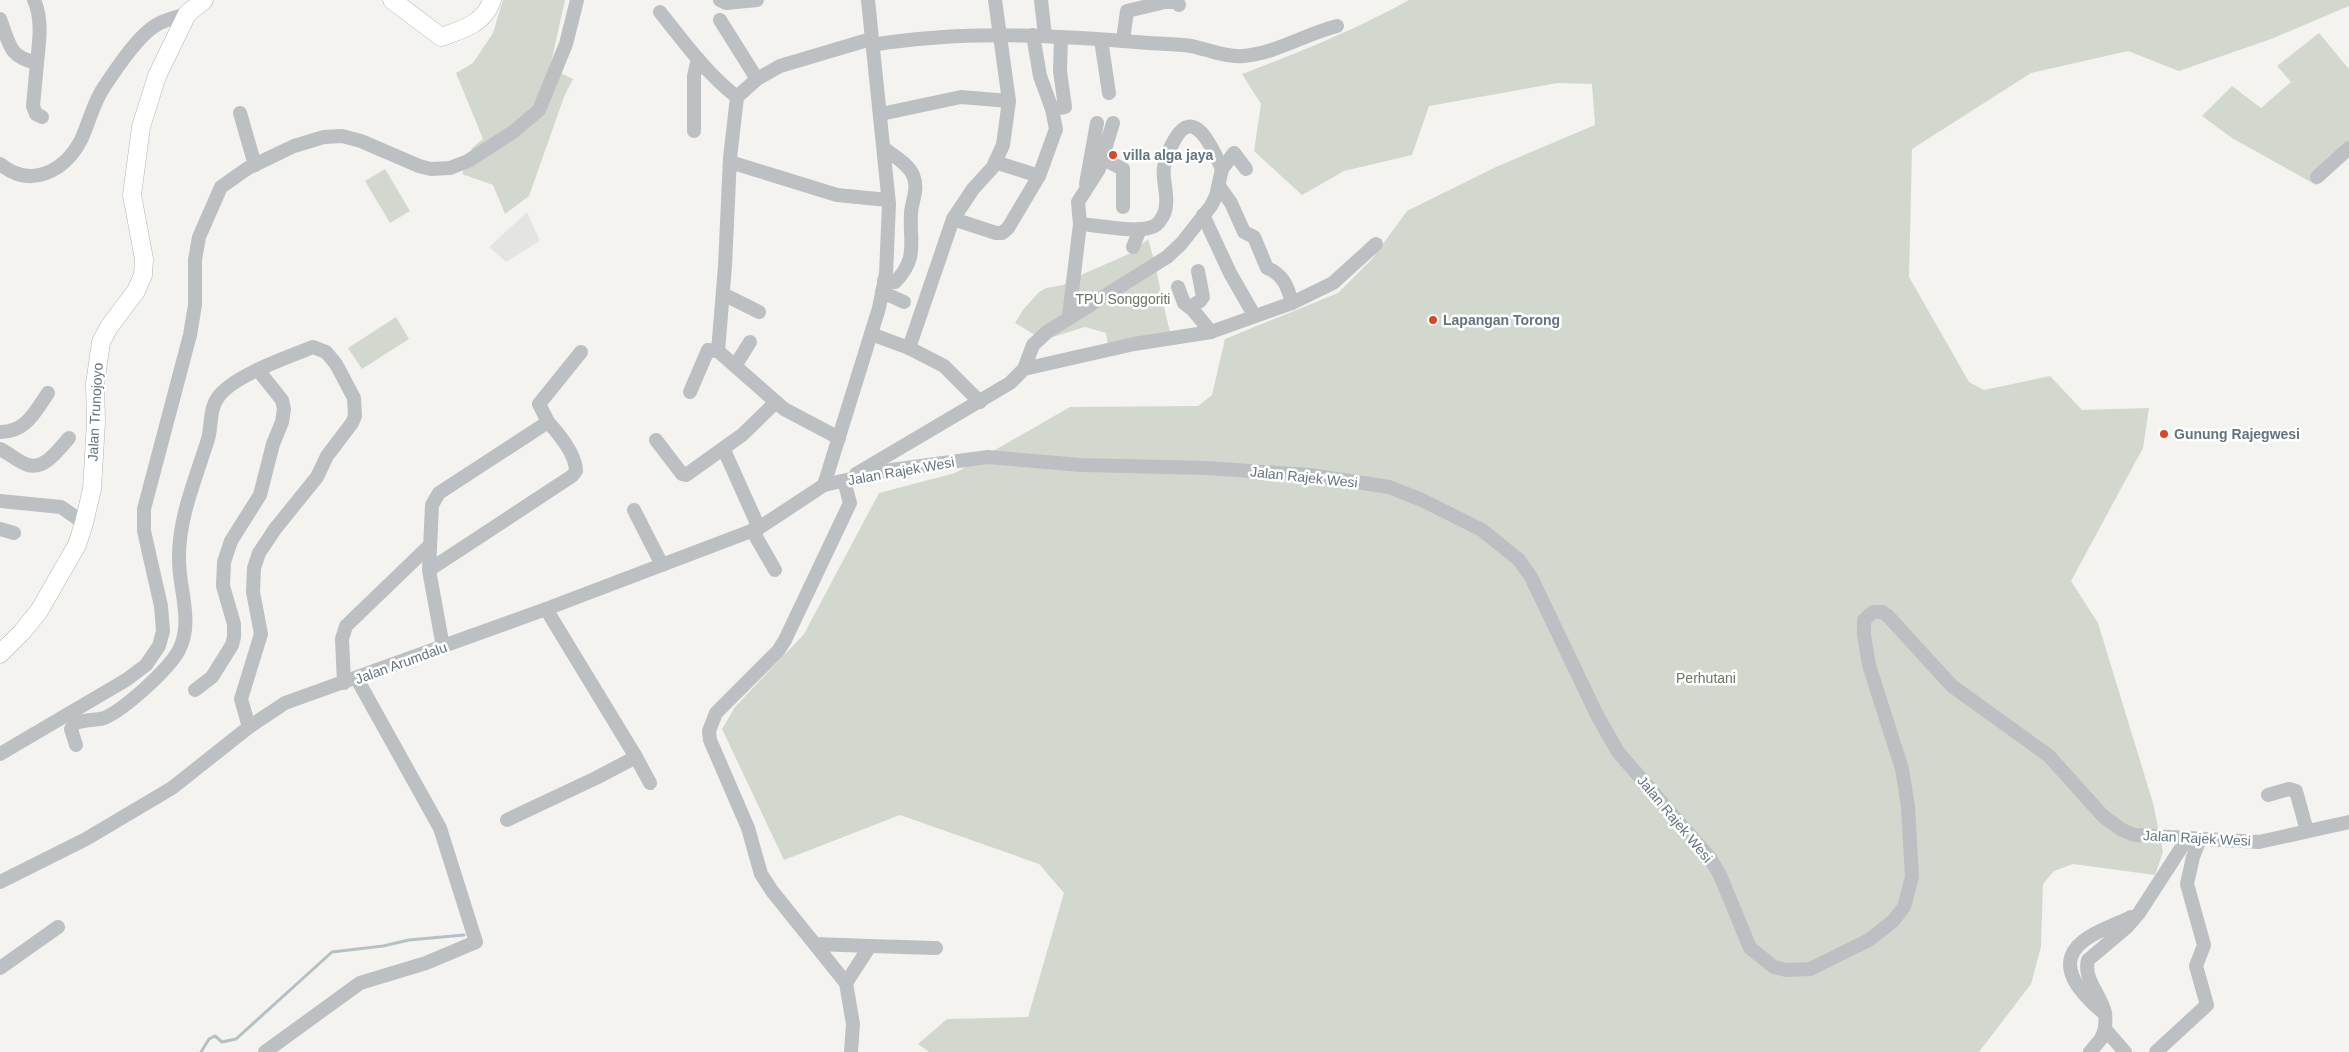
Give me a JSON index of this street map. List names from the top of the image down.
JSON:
{
  "streets": {
    "main road": ["Jalan Trunojoyo"],
    "street": ["Jalan Rajek Wesi", "Jalan Arumdalu"]
  },
  "crossings": [
    ["Jalan Rajek Wesi", "Jalan Arumdalu"]
  ],
  "parks": ["TPU Songgoriti", "Perhutani"],
  "places": ["villa alga jaya", "Lapangan Torong", "Gunung Rajegwesi"]
}
